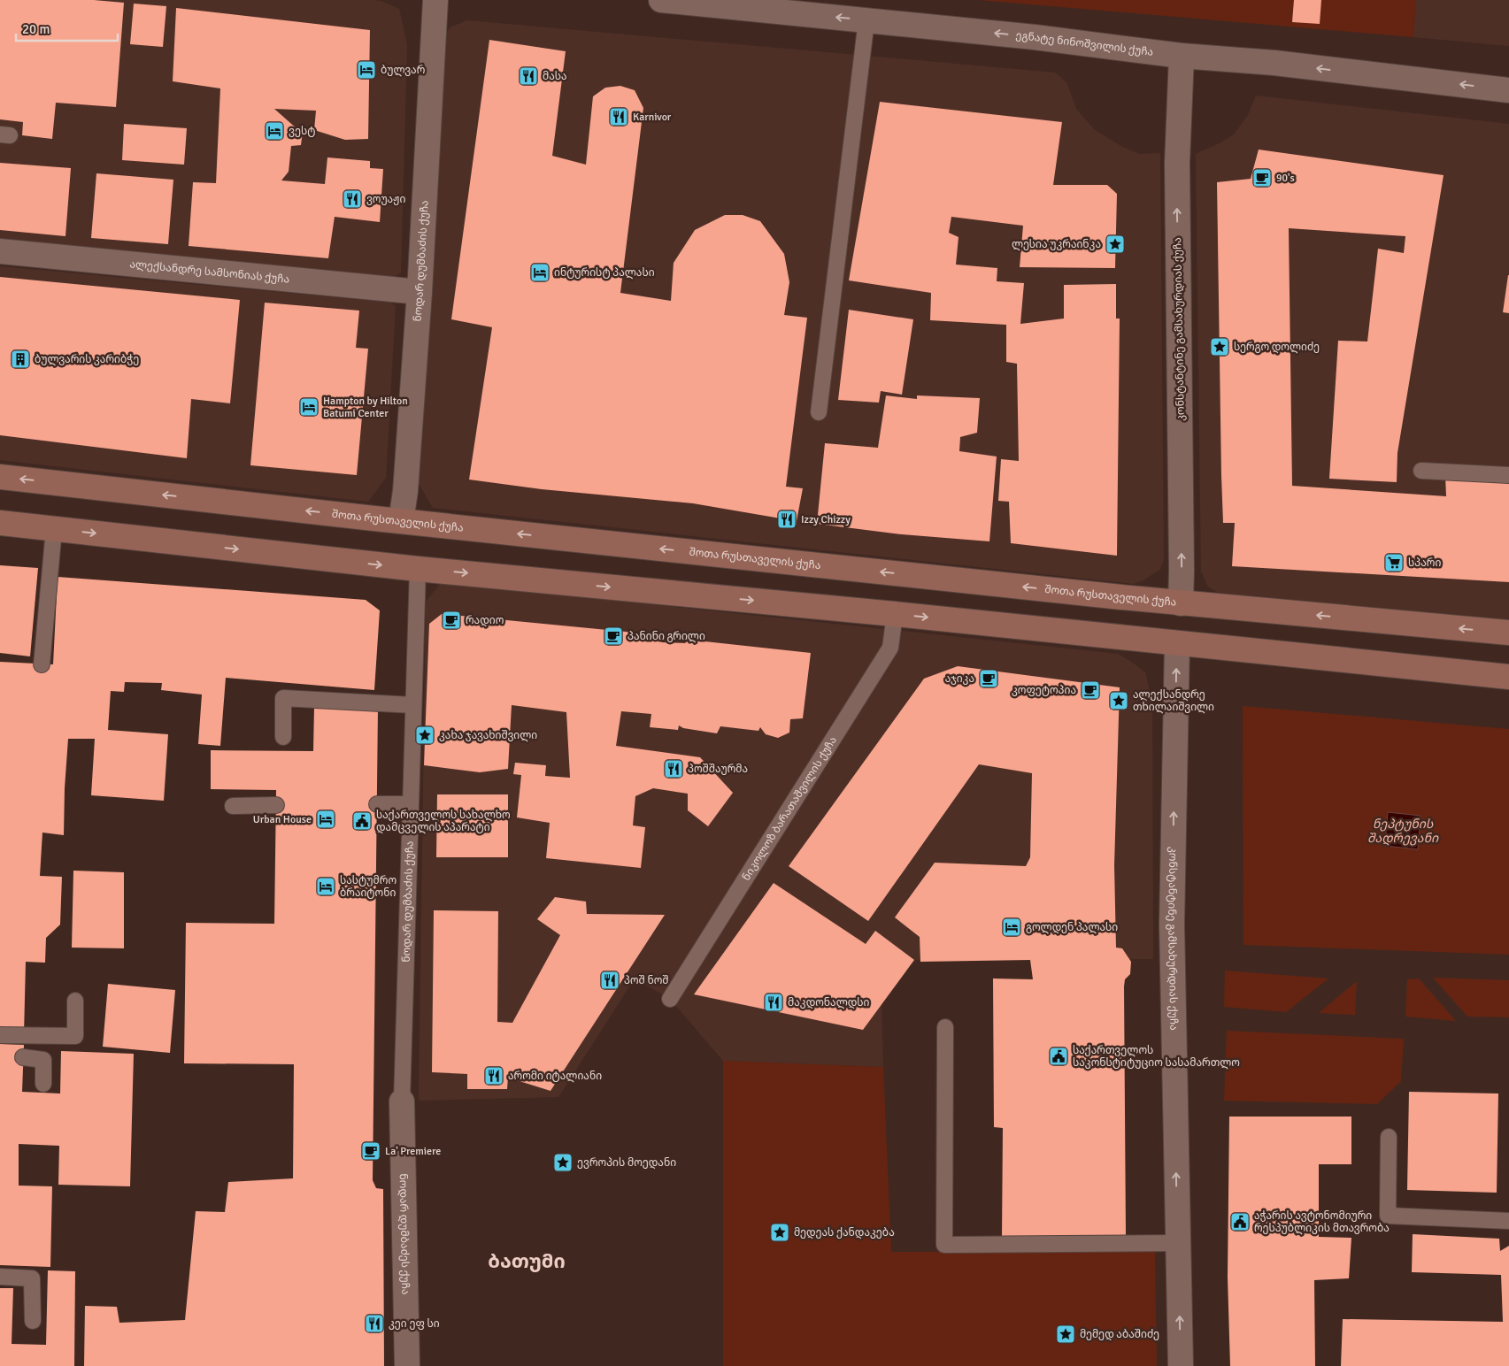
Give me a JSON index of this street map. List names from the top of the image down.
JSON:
{
  "streets": {
    "main road": ["შოთა რუსთაველის ქუჩა"],
    "street": [
      "ეგნატე ნინოშვილის ქუჩა",
      "ნოდარ დუმბაძის ქუჩა",
      "ალექსანდრე სამსონიას ქუჩა",
      "კონსტანტინე გამსახურდიას ქუჩა",
      "ნოდარ დუმბაძეს ქუჩა"
    ],
    "lane": ["ნიკოლოზ ბარათაშვილის ქუჩა"]
  },
  "crossings": [
    ["ეგნატე ნინოშვილის ქუჩა", "კონსტანტინე გამსახურდიას ქუჩა"],
    ["ნოდარ დუმბაძის ქუჩა", "ალექსანდრე სამსონიას ქუჩა"],
    ["ნოდარ დუმბაძის ქუჩა", "შოთა რუსთაველის ქუჩა"],
    ["ნოდარ დუმბაძის ქუჩა", "ნოდარ დუმბაძეს ქუჩა"],
    ["კონსტანტინე გამსახურდიას ქუჩა", "შოთა რუსთაველის ქუჩა"]
  ],
  "one_way": ["ეგნატე ნინოშვილის ქუჩა", "კონსტანტინე გამსახურდიას ქუჩა"],
  "districts": ["ბათუმი"],
  "water": ["ნეპტუნის შადრევანი"],
  "places": {
    "hotel": [
      "ბულვარ",
      "ვესტ",
      "ინტურისტ პალასი",
      "Hampton by Hilton Batumi Center",
      "Urban House",
      "სასტუმრო ბრაიტონი",
      "გოლდენ პალასი"
    ],
    "restaurant": [
      "მასა",
      "Karnivor",
      "ვოუაჟი",
      "Izzy Chizzy",
      "პოშშაურმა",
      "პოშ ნოშ",
      "მაკდონალდსი",
      "არომი იტალიანი",
      "კეი ეფ სი"
    ],
    "cafe": [
      "90's",
      "რადიო",
      "პანინი გრილი",
      "აჯიკა",
      "კოფეტოპია",
      "La' Premiere"
    ],
    "place": [
      "ლესია უკრაინკა",
      "სერგო დოლიძე",
      "ალექსანდრე თხილაიშვილი",
      "კახა ჯავახიშვილი",
      "ევროპის მოედანი",
      "მედეას ქანდაკება",
      "მემედ აბაშიძე"
    ],
    "building": ["ბულვარის კარიბჭე"],
    "supermarket": ["სპარი"],
    "public building": ["საქართველოს სახალხო დამცველის აპარატი", "საქართველოს საკონსტიტუციო სასამართლო", "აჭარის ავტონომიური რესპუბლიკის მთავრობა"]
  },
  "scale_bar": "20 m"
}
